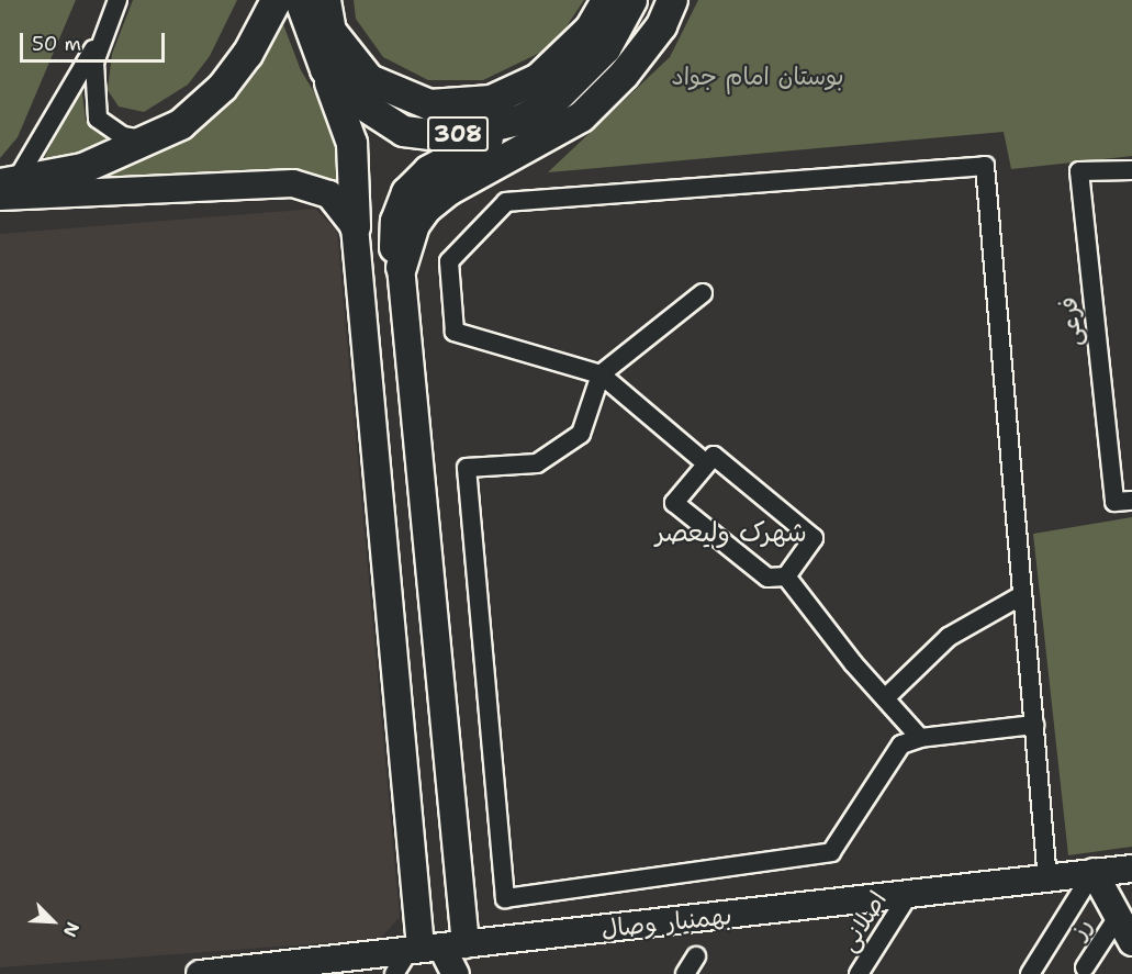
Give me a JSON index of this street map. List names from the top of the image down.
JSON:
{
  "streets": {
    "main road": ["308"],
    "street": [
      "فرعی",
      "اصلانی",
      "بهمنیار وصال",
      "رز"
    ]
  },
  "crossings": [
    ["اصلانی", "بهمنیار وصال"]
  ],
  "districts": ["شهرک ولیعصر"],
  "parks": ["بوستان امام جواد"],
  "scale_bar": "50 m",
  "north": "bottom right"
}
